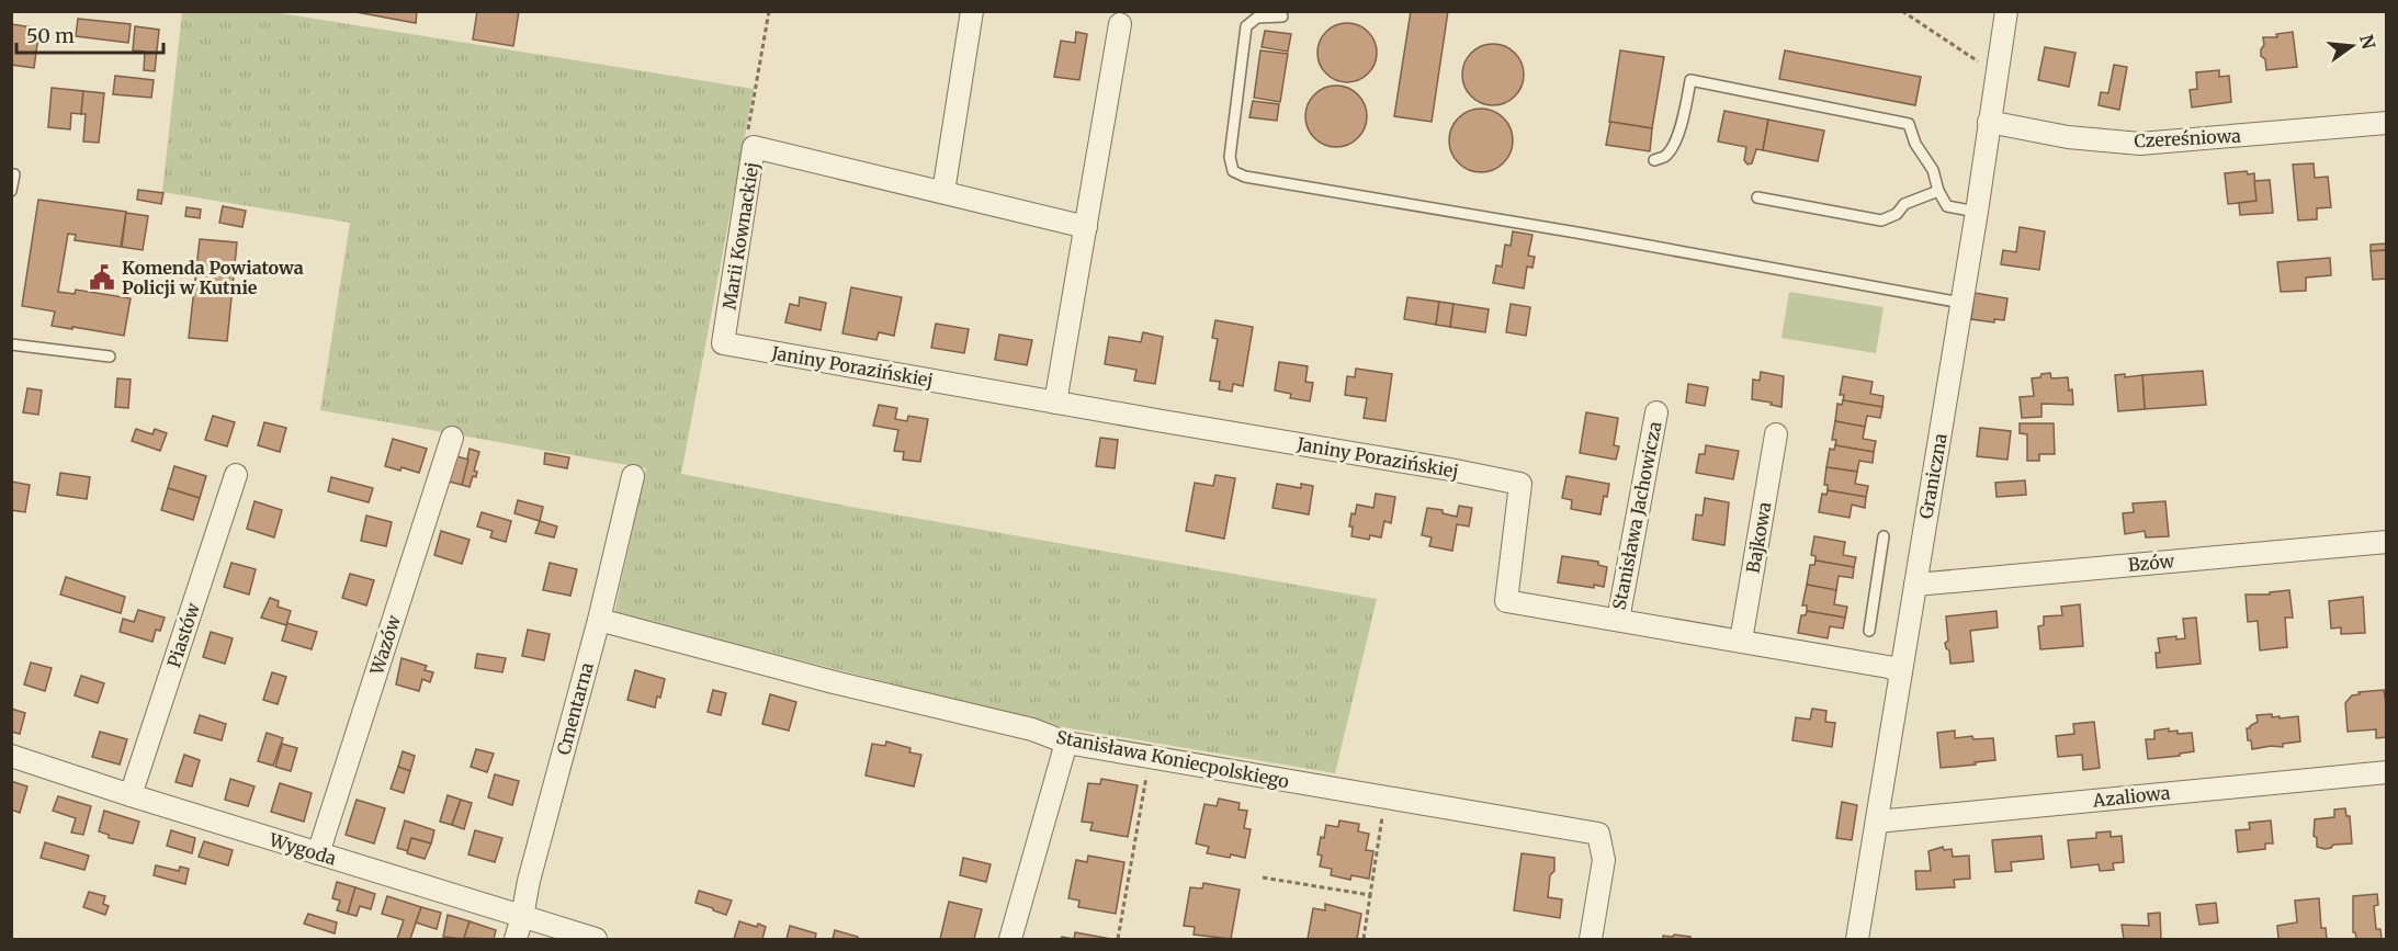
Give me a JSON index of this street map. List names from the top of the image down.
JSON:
{
  "streets": {
    "street": [
      "Czereśniowa",
      "Marii Kownackiej",
      "Janiny Porazińskiej",
      "Graniczna",
      "Stanisława Jachowicza",
      "Bajkowa",
      "Bzów",
      "Piastów",
      "Wazów",
      "Cmentarna",
      "Stanisława Koniecpolskiego",
      "Azaliowa",
      "Wygoda"
    ]
  },
  "crossings": [
    ["Czereśniowa", "Graniczna"],
    ["Marii Kownackiej", "Janiny Porazińskiej"],
    ["Janiny Porazińskiej", "Graniczna"],
    ["Janiny Porazińskiej", "Stanisława Jachowicza"],
    ["Janiny Porazińskiej", "Bajkowa"],
    ["Graniczna", "Bzów"],
    ["Graniczna", "Azaliowa"],
    ["Piastów", "Wygoda"],
    ["Wazów", "Wygoda"],
    ["Cmentarna", "Stanisława Koniecpolskiego"],
    ["Cmentarna", "Wygoda"]
  ],
  "places": {
    "public building": ["Komenda Powiatowa Policji w Kutnie"]
  },
  "scale_bar": "50 m",
  "north": "right"
}
